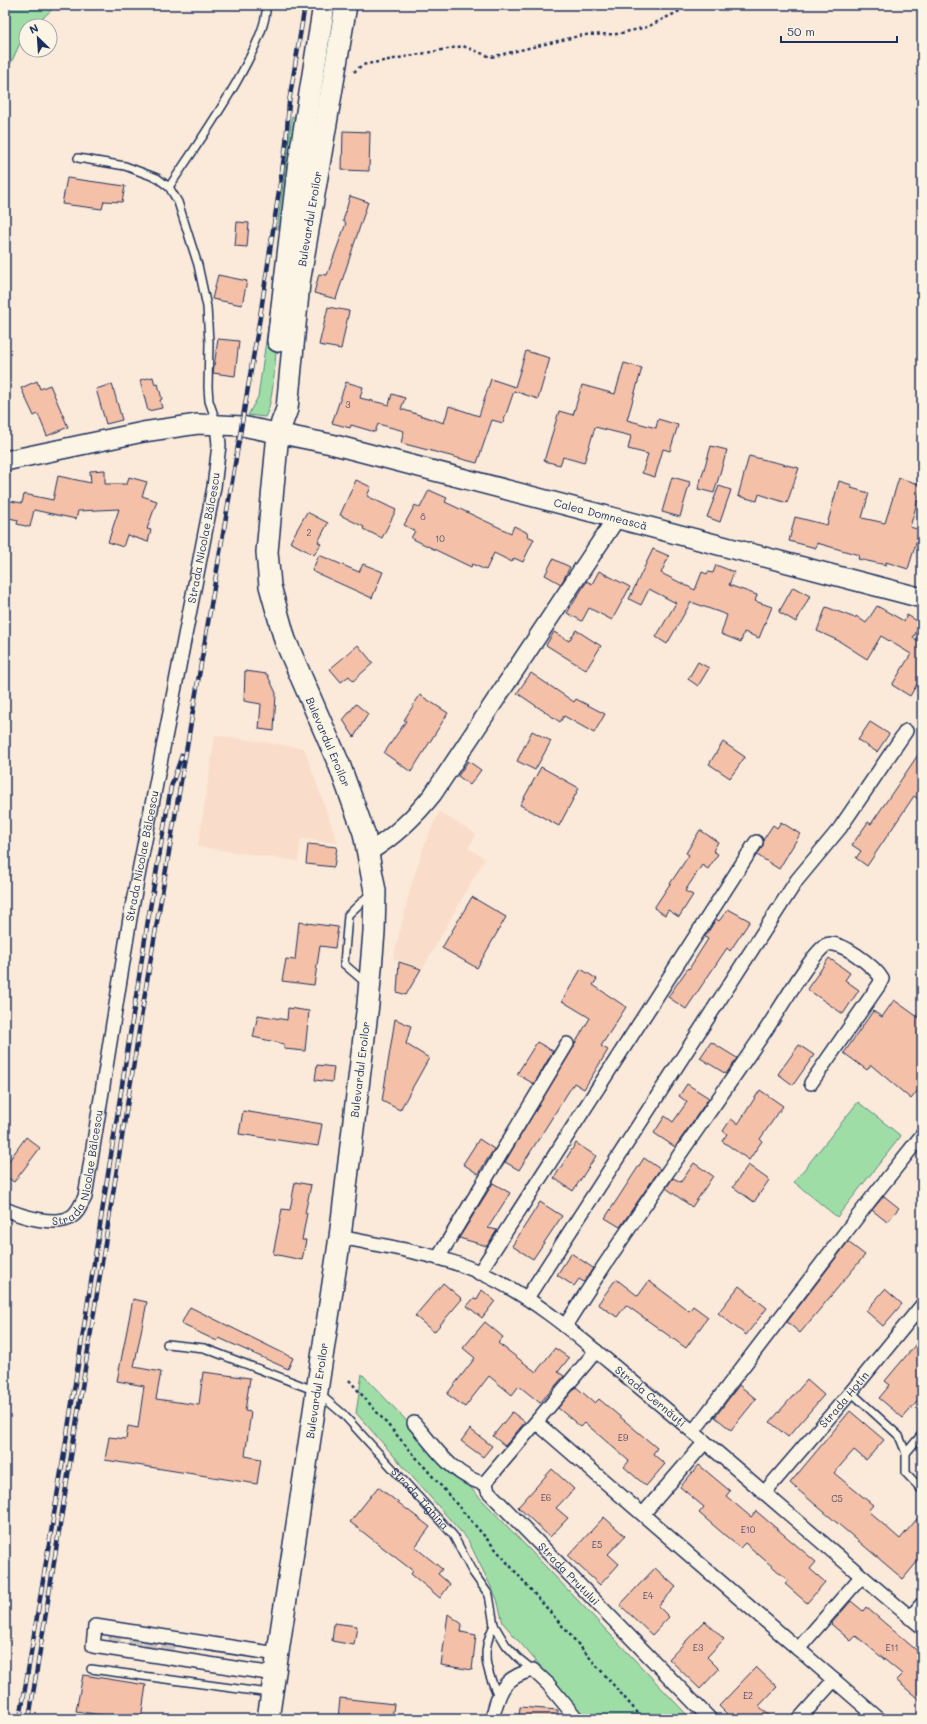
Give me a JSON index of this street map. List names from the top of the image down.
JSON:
{
  "streets": {
    "main road": ["Bulevardul Eroilor", "Calea Domnească"],
    "street": [
      "Strada Nicolae Bălcescu",
      "Strada Cernăuți",
      "Strada Hotin",
      "Strada Prutului"
    ],
    "lane": ["Strada Tighina"]
  },
  "crossings": [
    ["Bulevardul Eroilor", "Calea Domnească"],
    ["Bulevardul Eroilor", "Strada Cernăuți"],
    ["Bulevardul Eroilor", "Strada Tighina"],
    ["Strada Cernăuți", "Strada Hotin"]
  ],
  "house_numbers": [
    "3",
    "8",
    "2",
    "10",
    "E9",
    "E6",
    "C5",
    "E10",
    "E5",
    "E4",
    "E3",
    "E11",
    "E2"
  ],
  "scale_bar": "50 m",
  "north": "top left"
}
